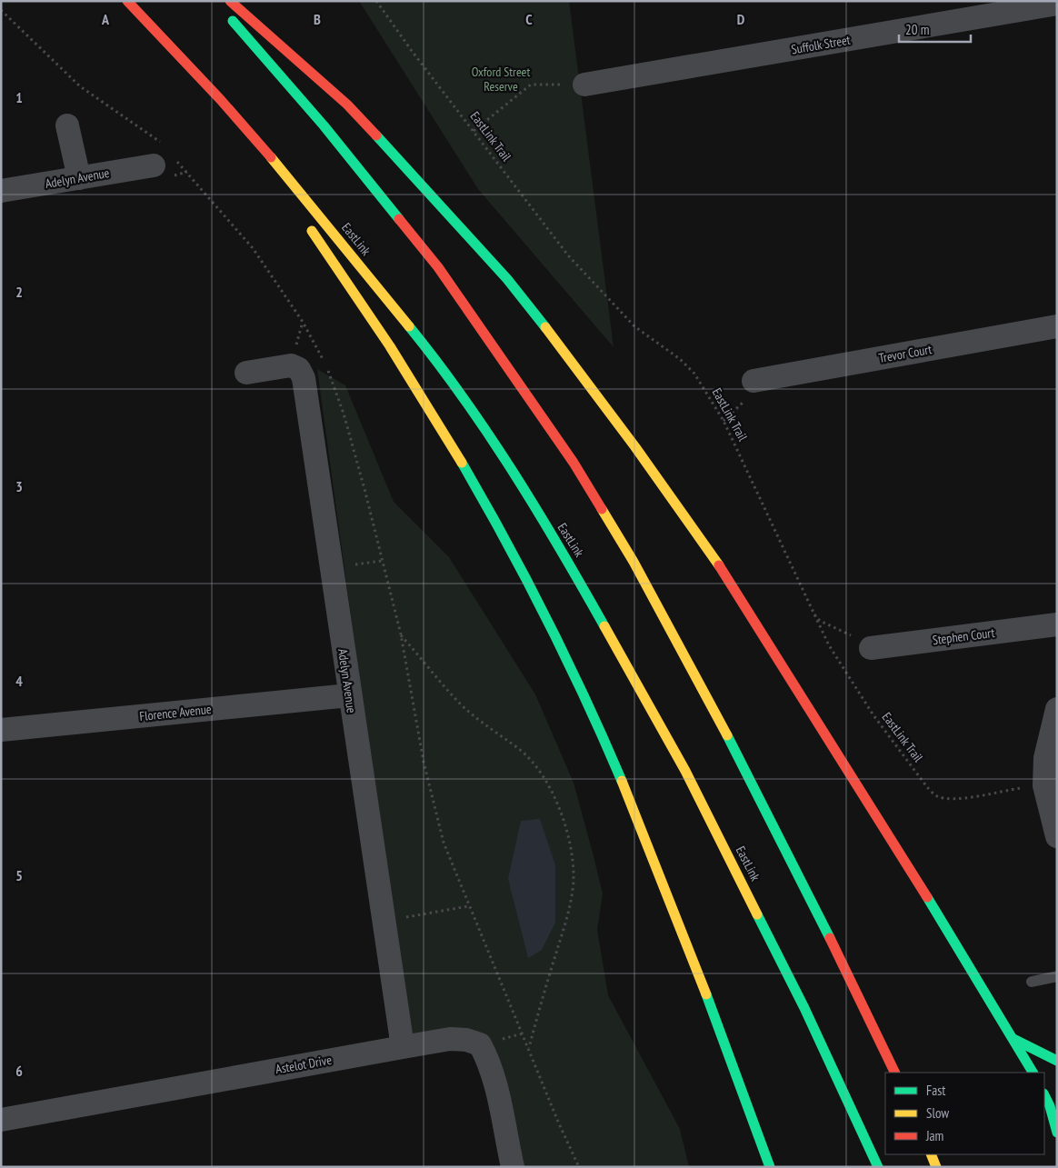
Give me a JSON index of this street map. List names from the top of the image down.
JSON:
{
  "streets": {
    "highway": ["EastLink"],
    "street": [
      "Suffolk Street",
      "Adelyn Avenue",
      "Trevor Court",
      "Stephen Court",
      "Florence Avenue",
      "Astelot Drive"
    ],
    "path": ["EastLink Trail"]
  },
  "crossings": [
    ["Adelyn Avenue", "Florence Avenue"],
    ["Adelyn Avenue", "Astelot Drive"]
  ],
  "parks": ["Oxford Street Reserve"],
  "legend": ["Fast", "Slow", "Jam"],
  "scale_bar": "20 m",
  "grid": {
    "columns": [
      "A",
      "B",
      "C",
      "D"
    ],
    "rows": [
      "1",
      "2",
      "3",
      "4",
      "5",
      "6"
    ]
  }
}
